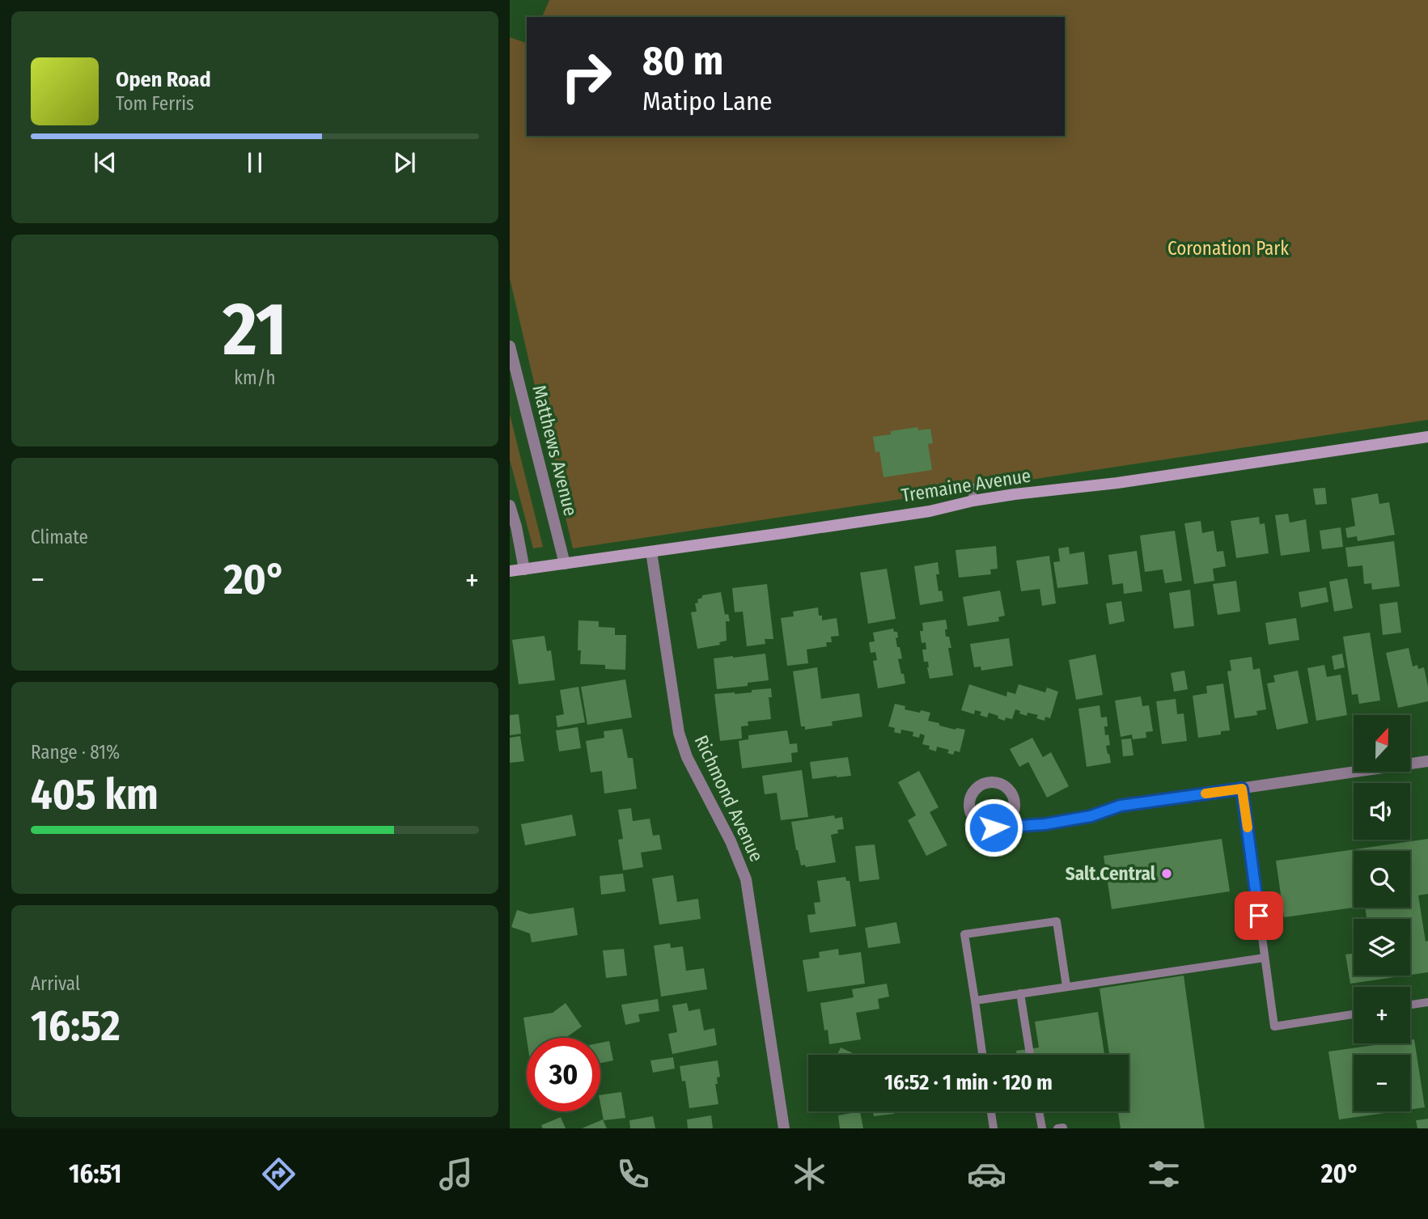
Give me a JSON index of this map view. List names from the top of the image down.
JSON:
{
  "streets": {
    "main road": ["Tremaine Avenue"],
    "street": ["Matthews Avenue", "Richmond Avenue"]
  },
  "crossings": [
    ["Matthews Avenue", "Tremaine Avenue"],
    ["Tremaine Avenue", "Richmond Avenue"]
  ],
  "parks": ["Coronation Park"],
  "places": ["Salt.Central"],
  "north": "top",
  "page": {
    "turn": ["80 m", "Matipo Lane"],
    "song": ["Open Road", "Tom Ferris"],
    "tile": [
      ["21", "km/h"],
      "Climate",
      ["Range · 81%", "405 km"],
      ["Arrival", "16:52"]
    ],
    "heat": ["−", "20°", "+"],
    "map_buttons": ["+", "−"],
    "limit": "30",
    "trip": "16:52 · 1 min · 120 m",
    "tabs": ["16:51", "20°"]
  }
}
